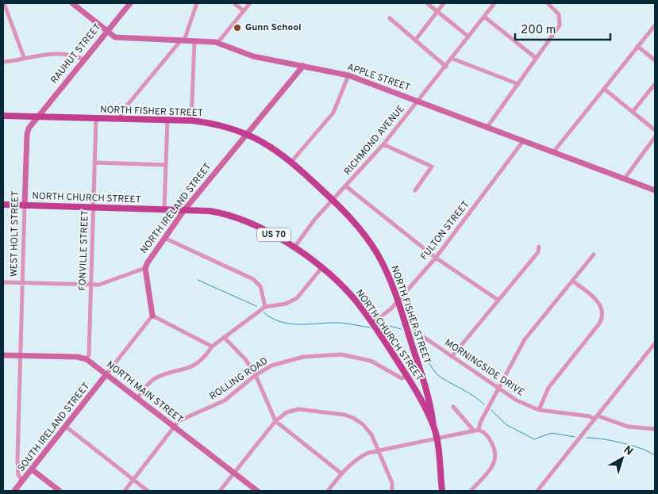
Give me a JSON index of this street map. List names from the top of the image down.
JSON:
{
  "streets": {
    "main road": ["NORTH FISHER STREET", "NORTH CHURCH STREET", "US 70"],
    "street": [
      "RAUHUT STREET",
      "APPLE STREET",
      "RICHMOND AVENUE",
      "NORTH IRELAND STREET",
      "FULTON STREET",
      "WEST HOLT STREET",
      "FONVILLE STREET",
      "MORNINGSIDE DRIVE",
      "ROLLING ROAD",
      "NORTH MAIN STREET",
      "SOUTH IRELAND STREET"
    ]
  },
  "crossings": [
    ["RAUHUT STREET", "APPLE STREET"],
    ["RAUHUT STREET", "NORTH FISHER STREET"],
    ["RAUHUT STREET", "WEST HOLT STREET"],
    ["APPLE STREET", "RICHMOND AVENUE"],
    ["APPLE STREET", "NORTH IRELAND STREET"],
    ["APPLE STREET", "FULTON STREET"],
    ["NORTH FISHER STREET", "RICHMOND AVENUE"],
    ["NORTH FISHER STREET", "NORTH CHURCH STREET"],
    ["NORTH FISHER STREET", "NORTH IRELAND STREET"],
    ["NORTH FISHER STREET", "FULTON STREET"],
    ["NORTH FISHER STREET", "WEST HOLT STREET"],
    ["NORTH FISHER STREET", "FONVILLE STREET"],
    ["RICHMOND AVENUE", "NORTH CHURCH STREET"],
    ["NORTH CHURCH STREET", "NORTH IRELAND STREET"],
    ["NORTH CHURCH STREET", "FULTON STREET"],
    ["NORTH CHURCH STREET", "WEST HOLT STREET"],
    ["NORTH CHURCH STREET", "FONVILLE STREET"],
    ["NORTH CHURCH STREET", "ROLLING ROAD"],
    ["WEST HOLT STREET", "SOUTH IRELAND STREET"],
    ["FONVILLE STREET", "NORTH MAIN STREET"],
    ["ROLLING ROAD", "NORTH MAIN STREET"],
    ["NORTH MAIN STREET", "SOUTH IRELAND STREET"]
  ],
  "places": ["Gunn School"],
  "scale_bar": "200 m",
  "north": "top right"
}
